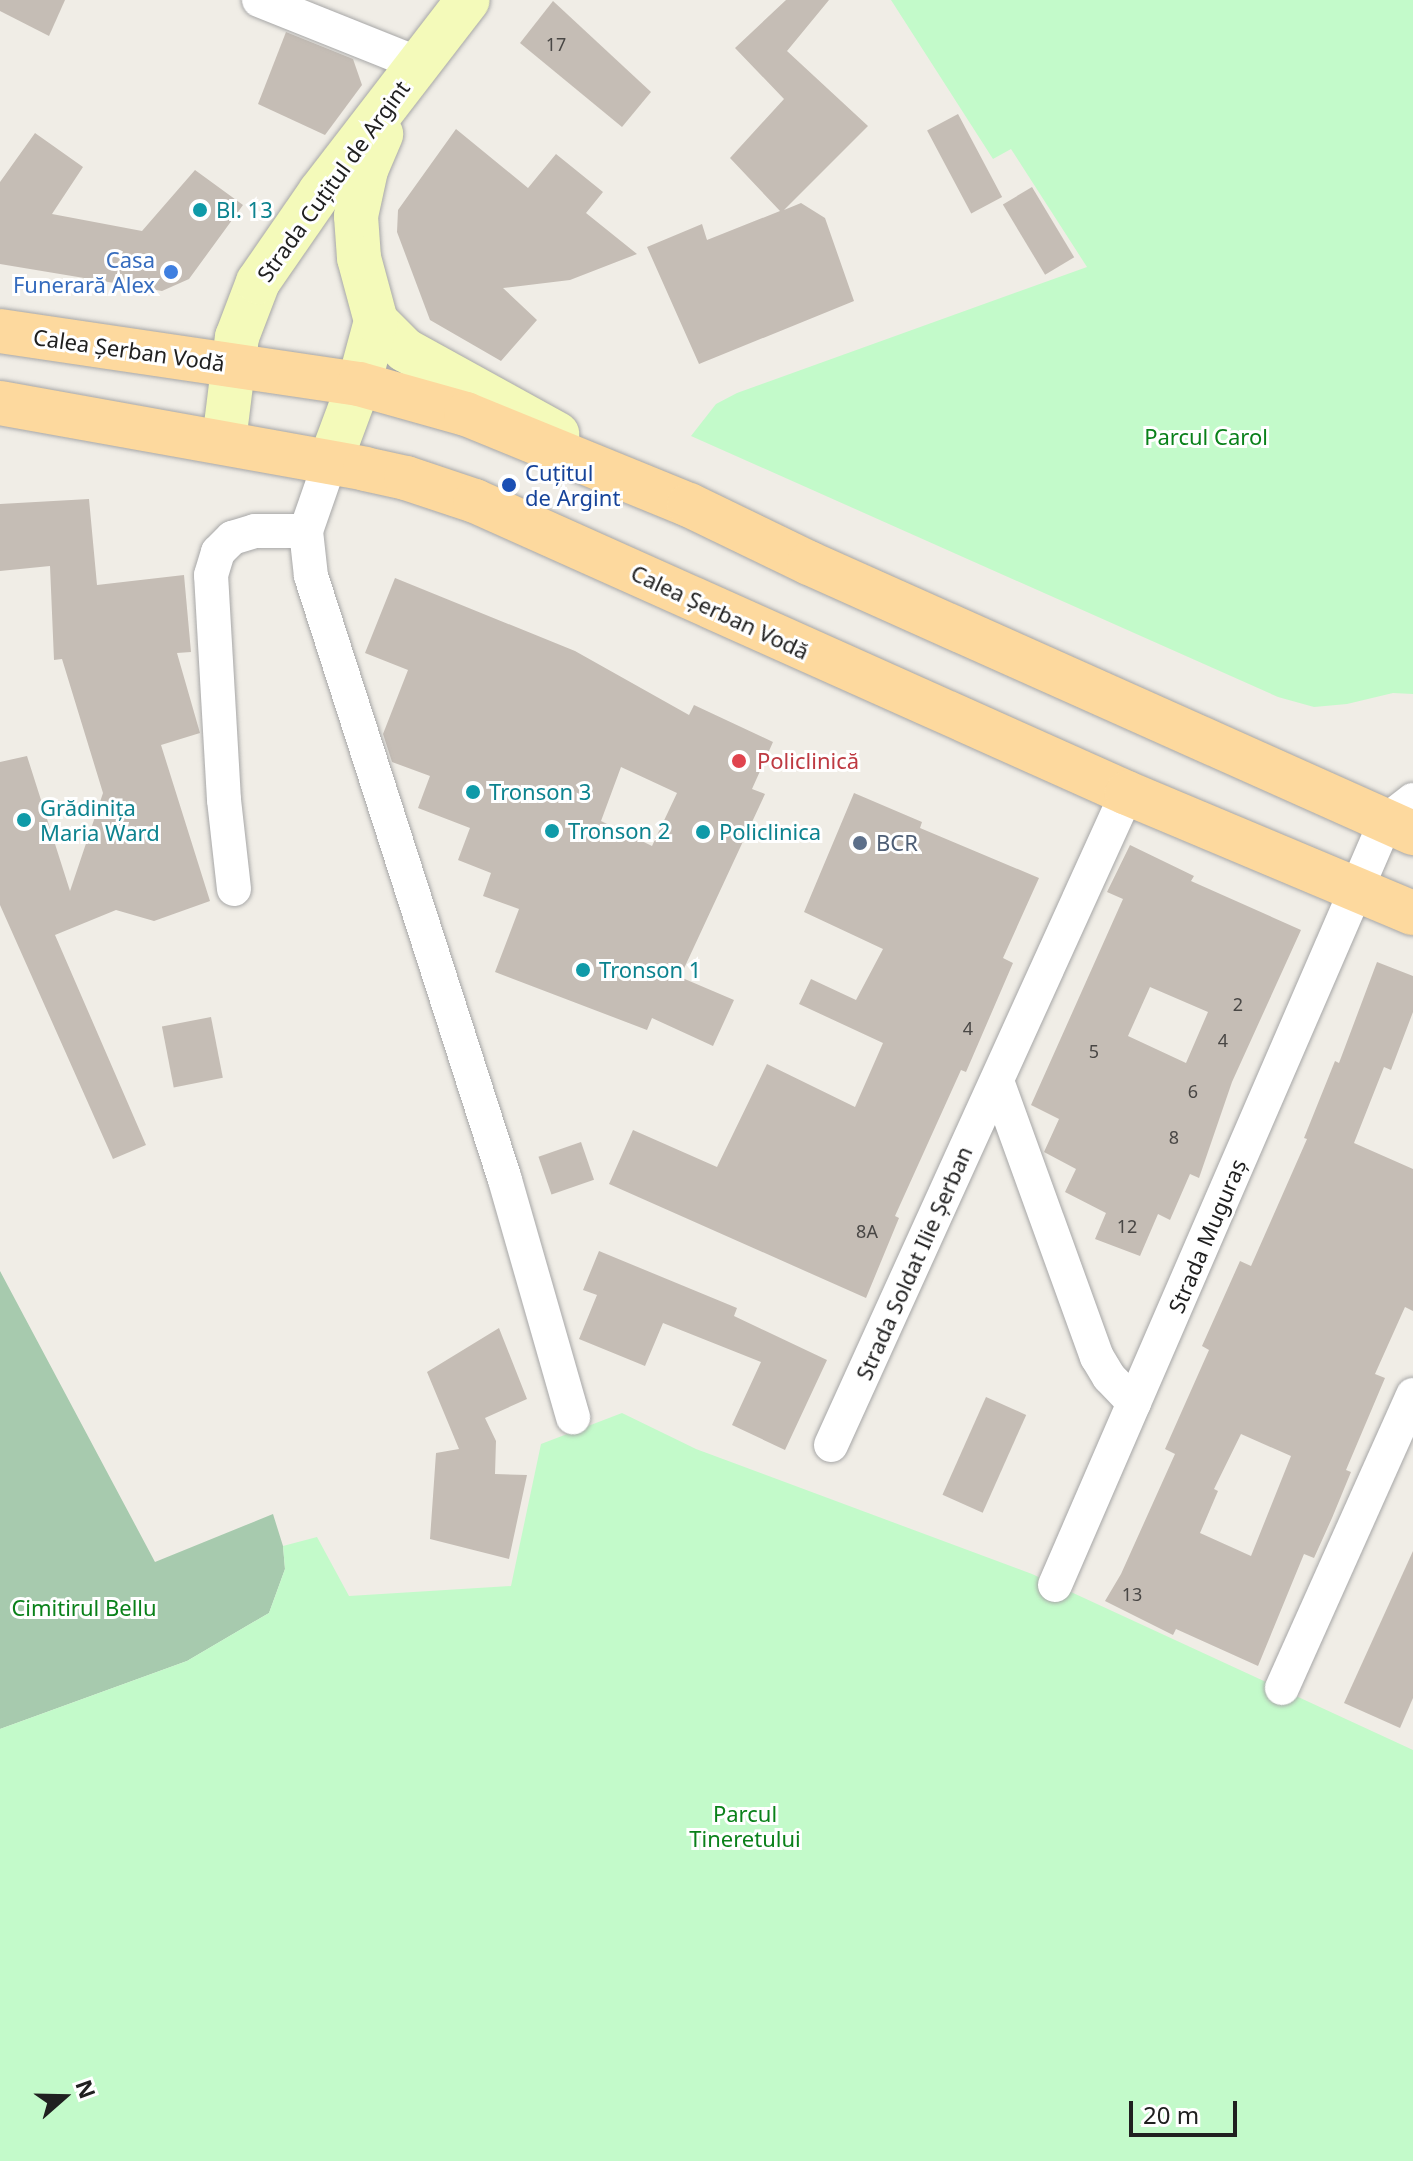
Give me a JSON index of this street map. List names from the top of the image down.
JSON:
{
  "streets": {
    "main road": ["Calea Șerban Vodă"],
    "street": ["Strada Cuțitul de Argint", "Strada Muguraș", "Strada Soldat Ilie Șerban"]
  },
  "crossings": [
    ["Strada Cuțitul de Argint", "Calea Șerban Vodă"],
    ["Calea Șerban Vodă", "Strada Muguraș"],
    ["Calea Șerban Vodă", "Strada Soldat Ilie Șerban"]
  ],
  "parks": ["Parcul Carol", "Cimitirul Bellu", "Parcul Tineretului"],
  "places": [
    "Bl. 13",
    "Casa Funerară Alex",
    "Cuțitul de Argint",
    "Policlinică",
    "Tronson 3",
    "Grădinița Maria Ward",
    "Tronson 2",
    "Policlinica",
    "BCR",
    "Tronson 1"
  ],
  "house_numbers": [
    "17",
    "2",
    "4",
    "4",
    "5",
    "6",
    "8",
    "12",
    "8A",
    "13"
  ],
  "scale_bar": "20 m",
  "north": "right"
}
